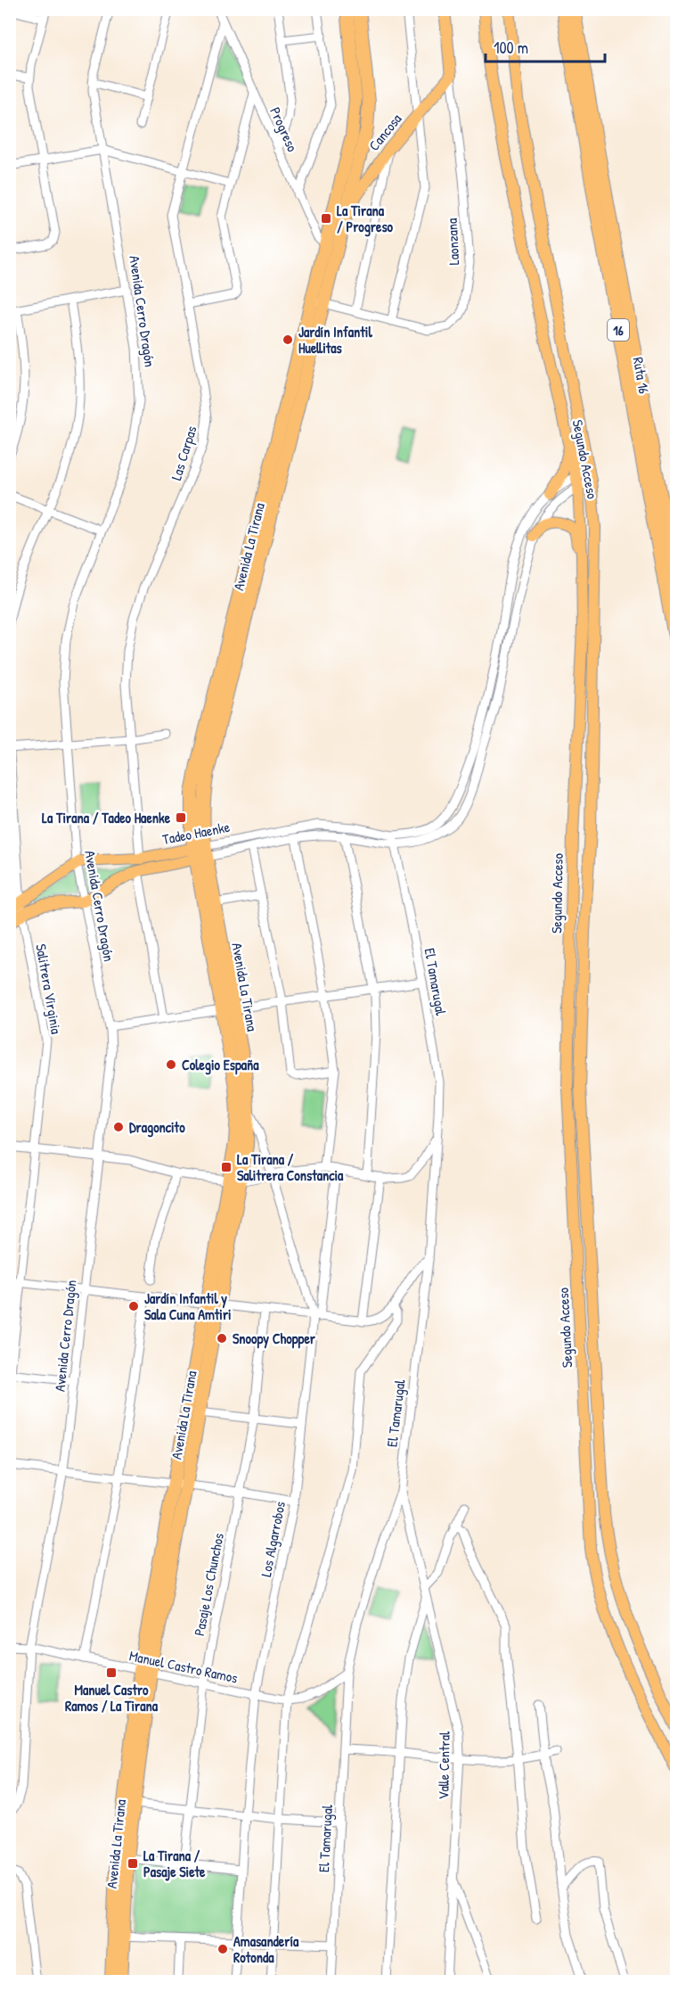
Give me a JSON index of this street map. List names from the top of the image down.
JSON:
{
  "streets": {
    "highway": ["16", "Ruta 16", "Avenida La Tirana"],
    "main road": [
      "Cancosa",
      "Laonzana",
      "Segundo Acceso",
      "Tadeo Haenke"
    ],
    "street": [
      "Progreso",
      "Avenida Cerro Dragón",
      "Las Carpas",
      "El Tamarugal",
      "Salitrera Virginia",
      "Los Algarrobos",
      "Pasaje Los Chunchos",
      "Manuel Castro Ramos",
      "Valle Central"
    ]
  },
  "crossings": [
    ["Progreso", "Las Carpas"],
    ["Progreso", "Avenida La Tirana"],
    ["Cancosa", "Laonzana"],
    ["Cancosa", "Avenida La Tirana"],
    ["Laonzana", "Avenida La Tirana"],
    ["Avenida Cerro Dragón", "Tadeo Haenke"],
    ["Avenida Cerro Dragón", "Manuel Castro Ramos"],
    ["Las Carpas", "Tadeo Haenke"],
    ["Segundo Acceso", "Tadeo Haenke"],
    ["Avenida La Tirana", "Tadeo Haenke"],
    ["Avenida La Tirana", "Los Algarrobos"],
    ["Avenida La Tirana", "Manuel Castro Ramos"],
    ["Tadeo Haenke", "El Tamarugal"],
    ["Tadeo Haenke", "Salitrera Virginia"],
    ["El Tamarugal", "Manuel Castro Ramos"],
    ["El Tamarugal", "Valle Central"],
    ["Los Algarrobos", "Manuel Castro Ramos"],
    ["Pasaje Los Chunchos", "Manuel Castro Ramos"]
  ],
  "places": {
    "transit": [
      "La Tirana / Progreso",
      "La Tirana / Tadeo Haenke",
      "La Tirana / Salitrera Constancia",
      "Manuel Castro Ramos / La Tirana",
      "La Tirana / Pasaje Siete"
    ],
    "other": [
      "Jardín Infantil Huellitas",
      "Colegio España",
      "Dragoncito",
      "Jardín Infantil y Sala Cuna Amtiri",
      "Snoopy Chopper",
      "Amasandería Rotonda"
    ]
  },
  "scale_bar": "100 m"
}
